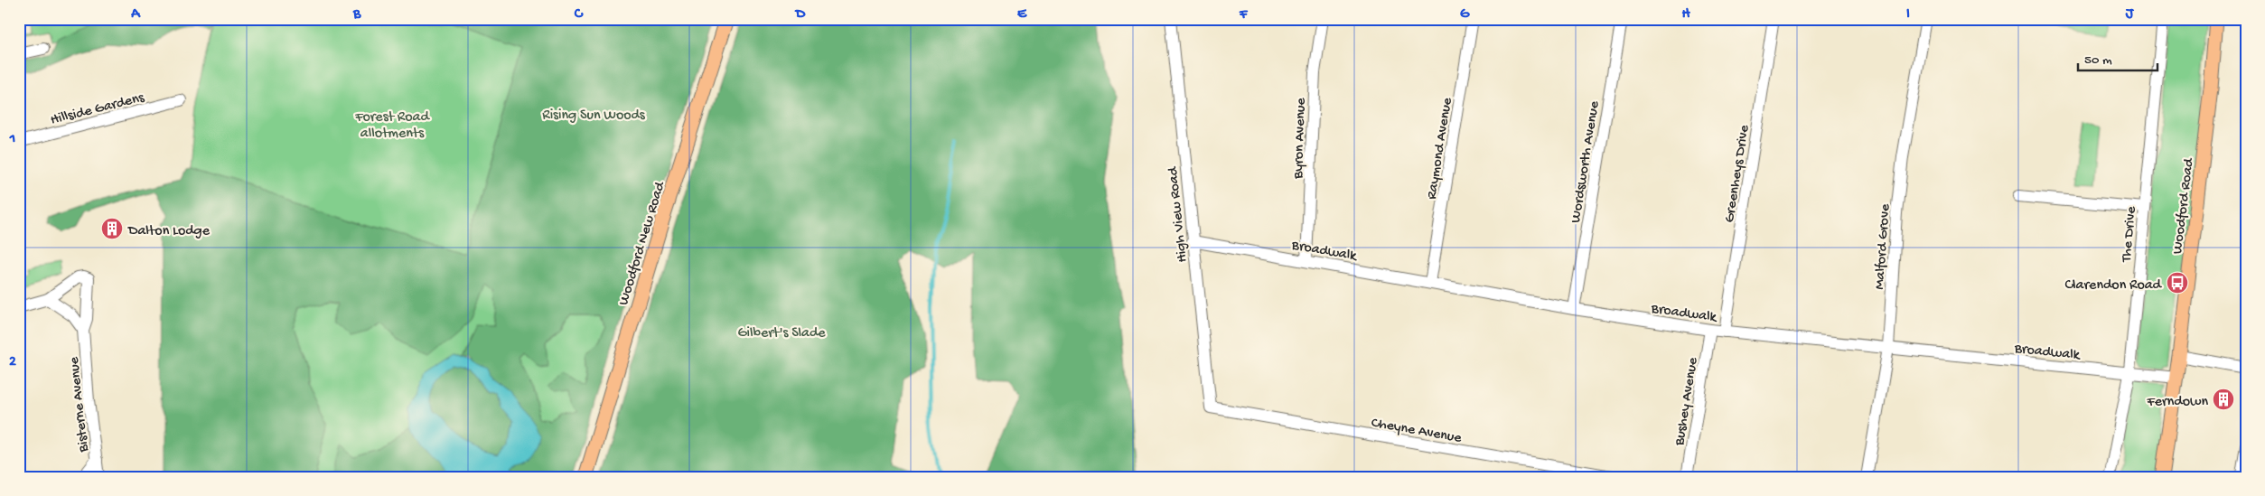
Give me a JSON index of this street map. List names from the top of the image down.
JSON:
{
  "streets": {
    "main road": ["Woodford Road", "Woodford New Road"],
    "street": [
      "Hillside Gardens",
      "Byron Avenue",
      "Raymond Avenue",
      "Wordsworth Avenue",
      "Greenheys Drive",
      "High View Road",
      "The Drive",
      "Malford Grove",
      "Broadwalk",
      "Bushey Avenue",
      "Bisterne Avenue",
      "Cheyne Avenue"
    ]
  },
  "crossings": [
    ["Byron Avenue", "Broadwalk"],
    ["Raymond Avenue", "Broadwalk"],
    ["Wordsworth Avenue", "Broadwalk"],
    ["Greenheys Drive", "Broadwalk"],
    ["Woodford Road", "Broadwalk"],
    ["High View Road", "Broadwalk"],
    ["High View Road", "Cheyne Avenue"],
    ["The Drive", "Broadwalk"],
    ["Malford Grove", "Broadwalk"],
    ["Broadwalk", "Bushey Avenue"]
  ],
  "parks": ["Rising Sun Woods", "Forest Road allotments", "Gilbert's Slade"],
  "places": {
    "building": ["Dalton Lodge", "Ferndown"],
    "bus stop": ["Clarendon Road"]
  },
  "scale_bar": "50 m",
  "grid": {
    "columns": [
      "A",
      "B",
      "C",
      "D",
      "E",
      "F",
      "G",
      "H",
      "I",
      "J"
    ],
    "rows": ["1", "2"]
  }
}
